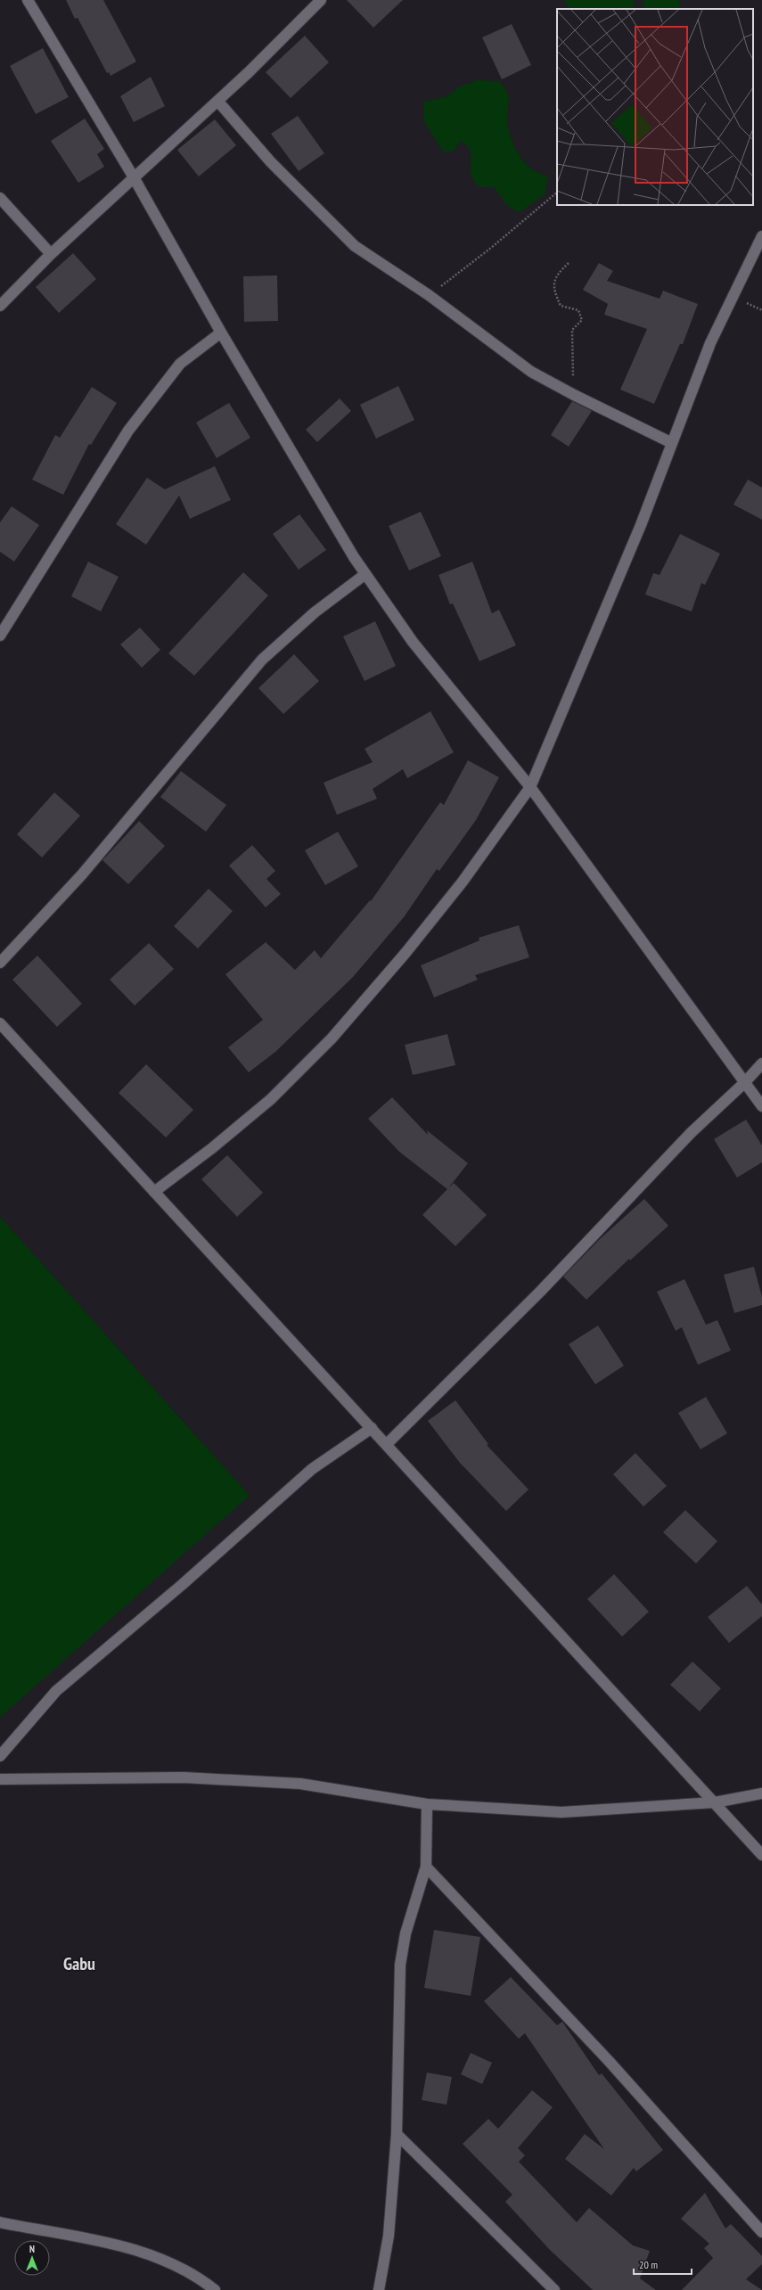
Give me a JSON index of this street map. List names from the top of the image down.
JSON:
{
  "districts": ["Gabu"],
  "scale_bar": "20 m",
  "north": "top"
}
